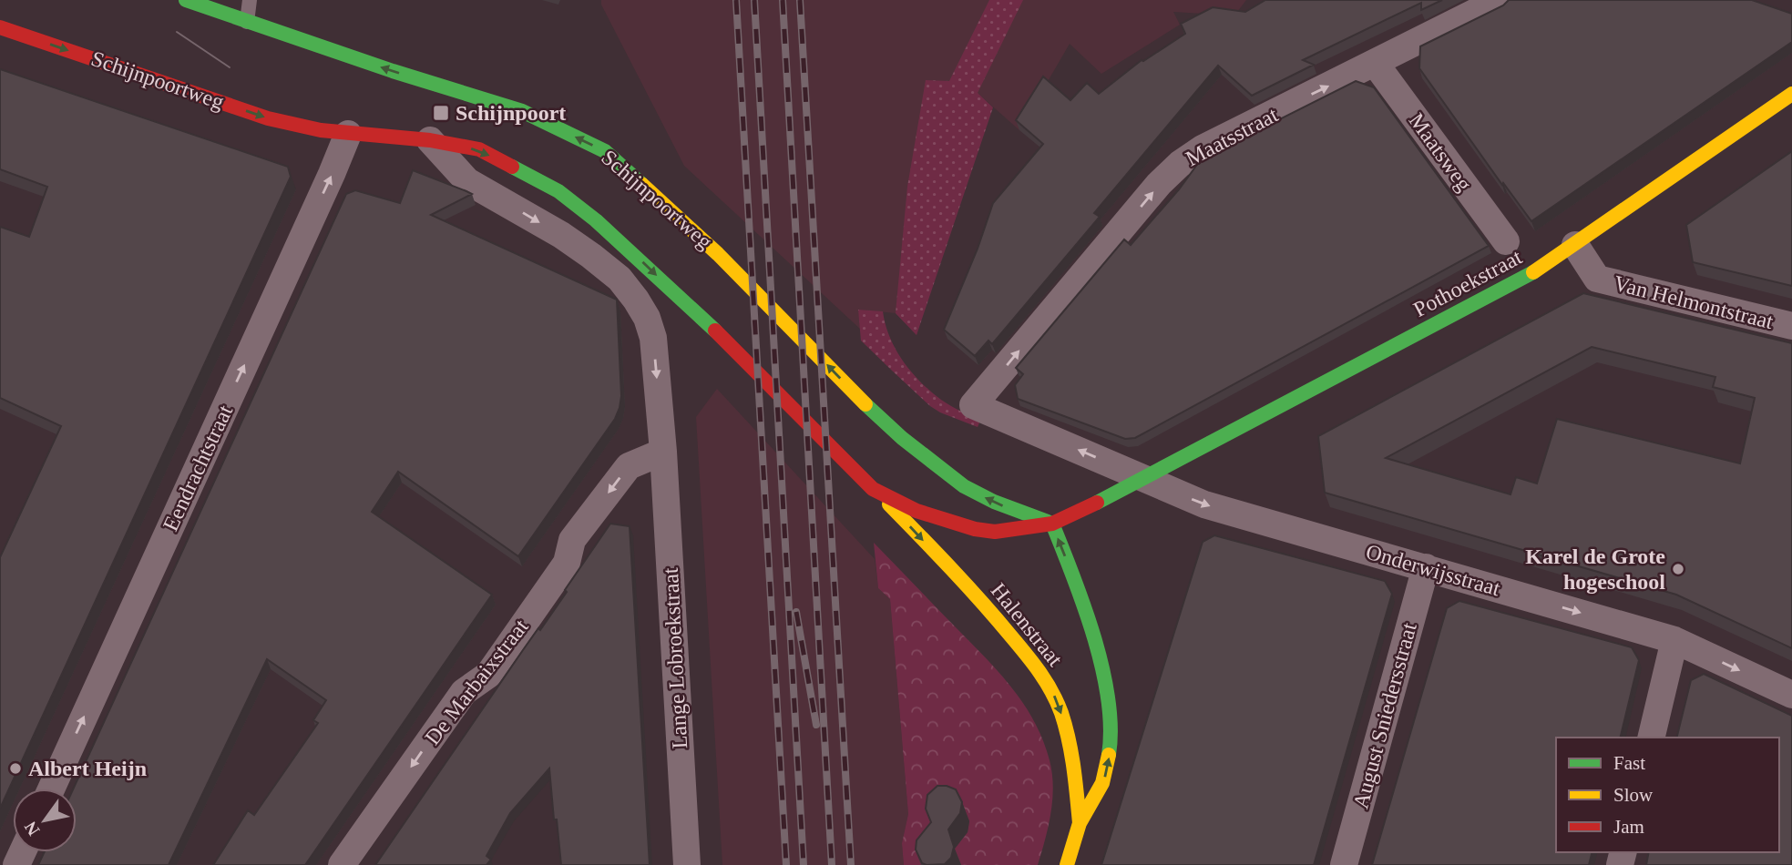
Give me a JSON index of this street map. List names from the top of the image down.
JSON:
{
  "streets": {
    "street": [
      "Schijnpoortweg",
      "Maatsstraat",
      "Maatsweg",
      "Pothoekstraat",
      "Van Helmontstraat",
      "Eendrachtstraat",
      "Onderwijsstraat",
      "Halenstraat",
      "Lange Lobroekstraat",
      "De Marbaixstraat",
      "August Sniedersstraat"
    ]
  },
  "crossings": [
    ["Schijnpoortweg", "Maatsstraat"],
    ["Schijnpoortweg", "Pothoekstraat"],
    ["Schijnpoortweg", "Eendrachtstraat"],
    ["Schijnpoortweg", "Onderwijsstraat"],
    ["Schijnpoortweg", "Halenstraat"],
    ["Maatsstraat", "Maatsweg"],
    ["Maatsstraat", "Pothoekstraat"],
    ["Maatsstraat", "Onderwijsstraat"],
    ["Pothoekstraat", "Van Helmontstraat"],
    ["Pothoekstraat", "Onderwijsstraat"],
    ["Onderwijsstraat", "August Sniedersstraat"],
    ["Lange Lobroekstraat", "De Marbaixstraat"]
  ],
  "one_way": ["Eendrachtstraat", "Onderwijsstraat", "De Marbaixstraat"],
  "places": {
    "transit": ["Schijnpoort"],
    "other": ["Karel de Grote hogeschool", "Albert Heijn"]
  },
  "legend": ["Fast", "Slow", "Jam"],
  "north": "bottom left"
}
